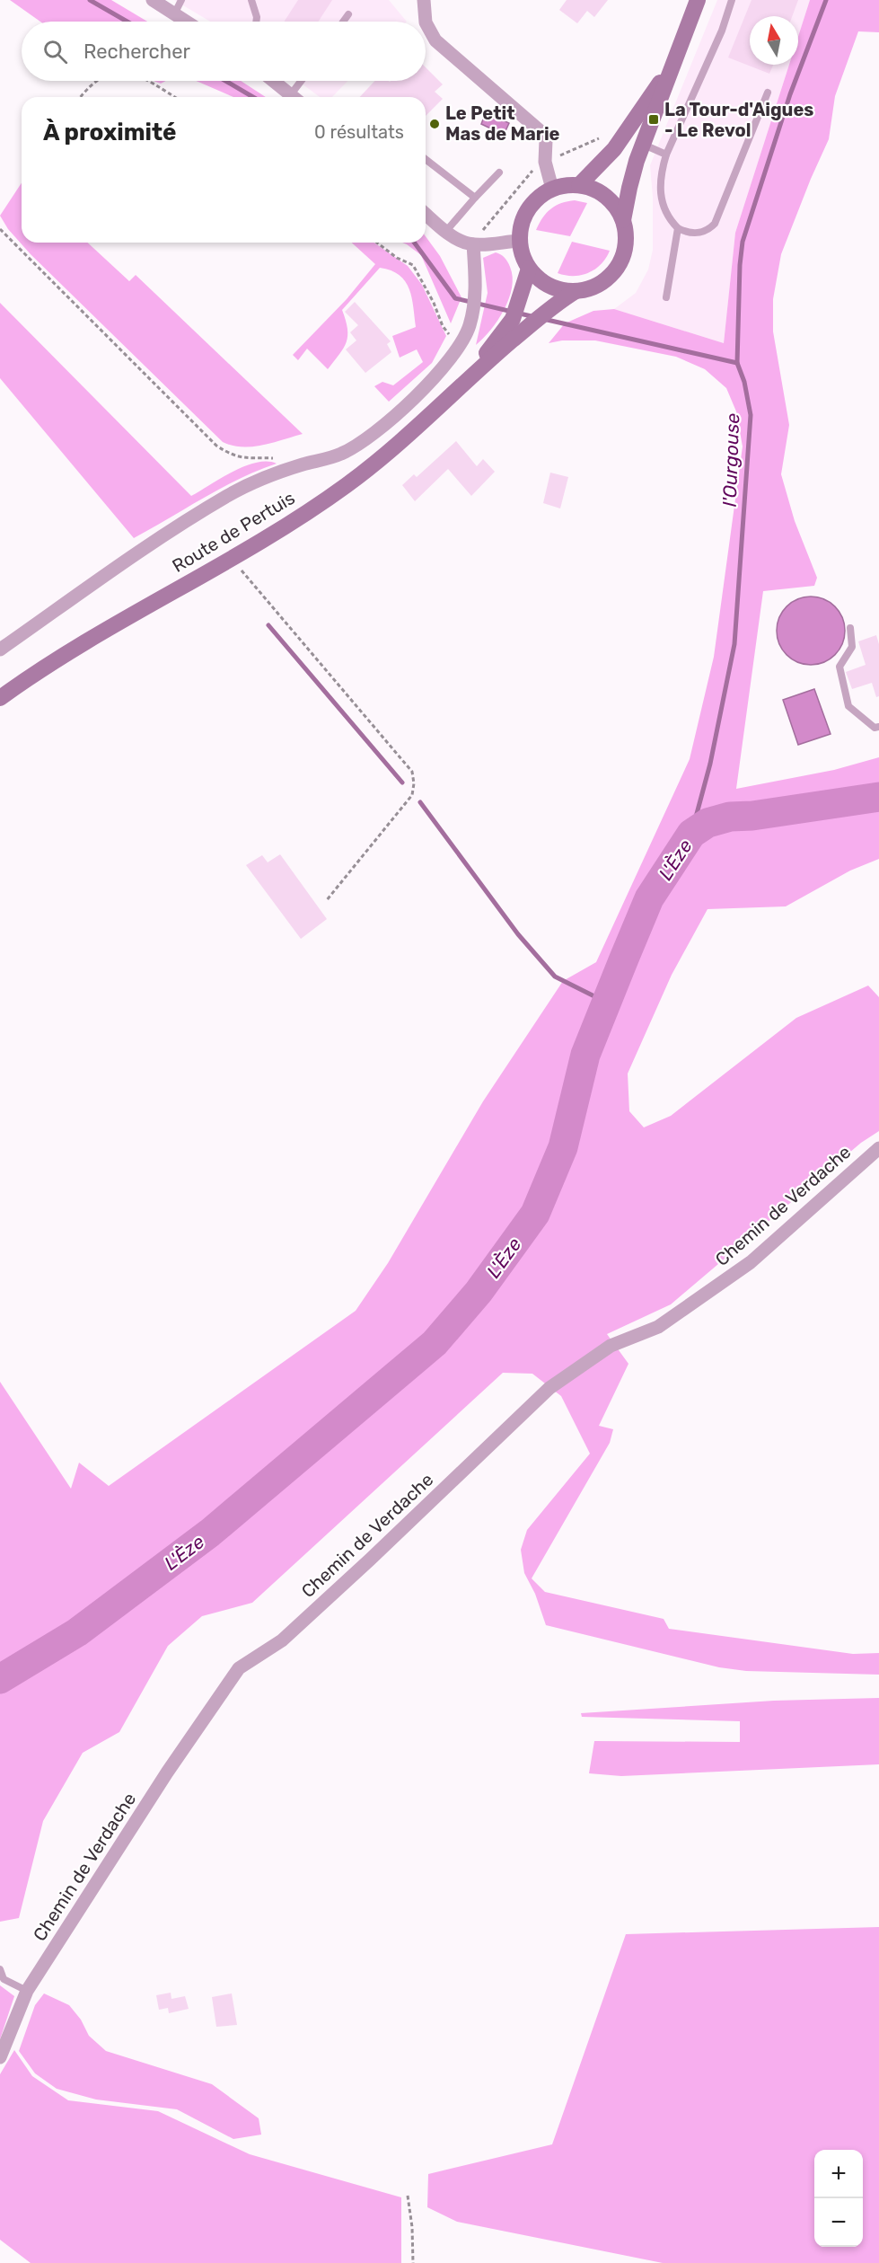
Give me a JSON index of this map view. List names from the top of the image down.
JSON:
{
  "streets": {
    "main road": ["Route de Pertuis"],
    "street": ["Chemin de Verdache"]
  },
  "water": ["l'Ourgouse", "L'Èze"],
  "places": {
    "transit": ["La Tour-d'Aigues - Le Revol"],
    "other": ["Le Petit Mas de Marie"]
  },
  "north": "top",
  "page": {
    "search": "Rechercher",
    "heading": ["À proximité", "0 résultats"],
    "map_buttons": ["+", "−"]
  }
}
